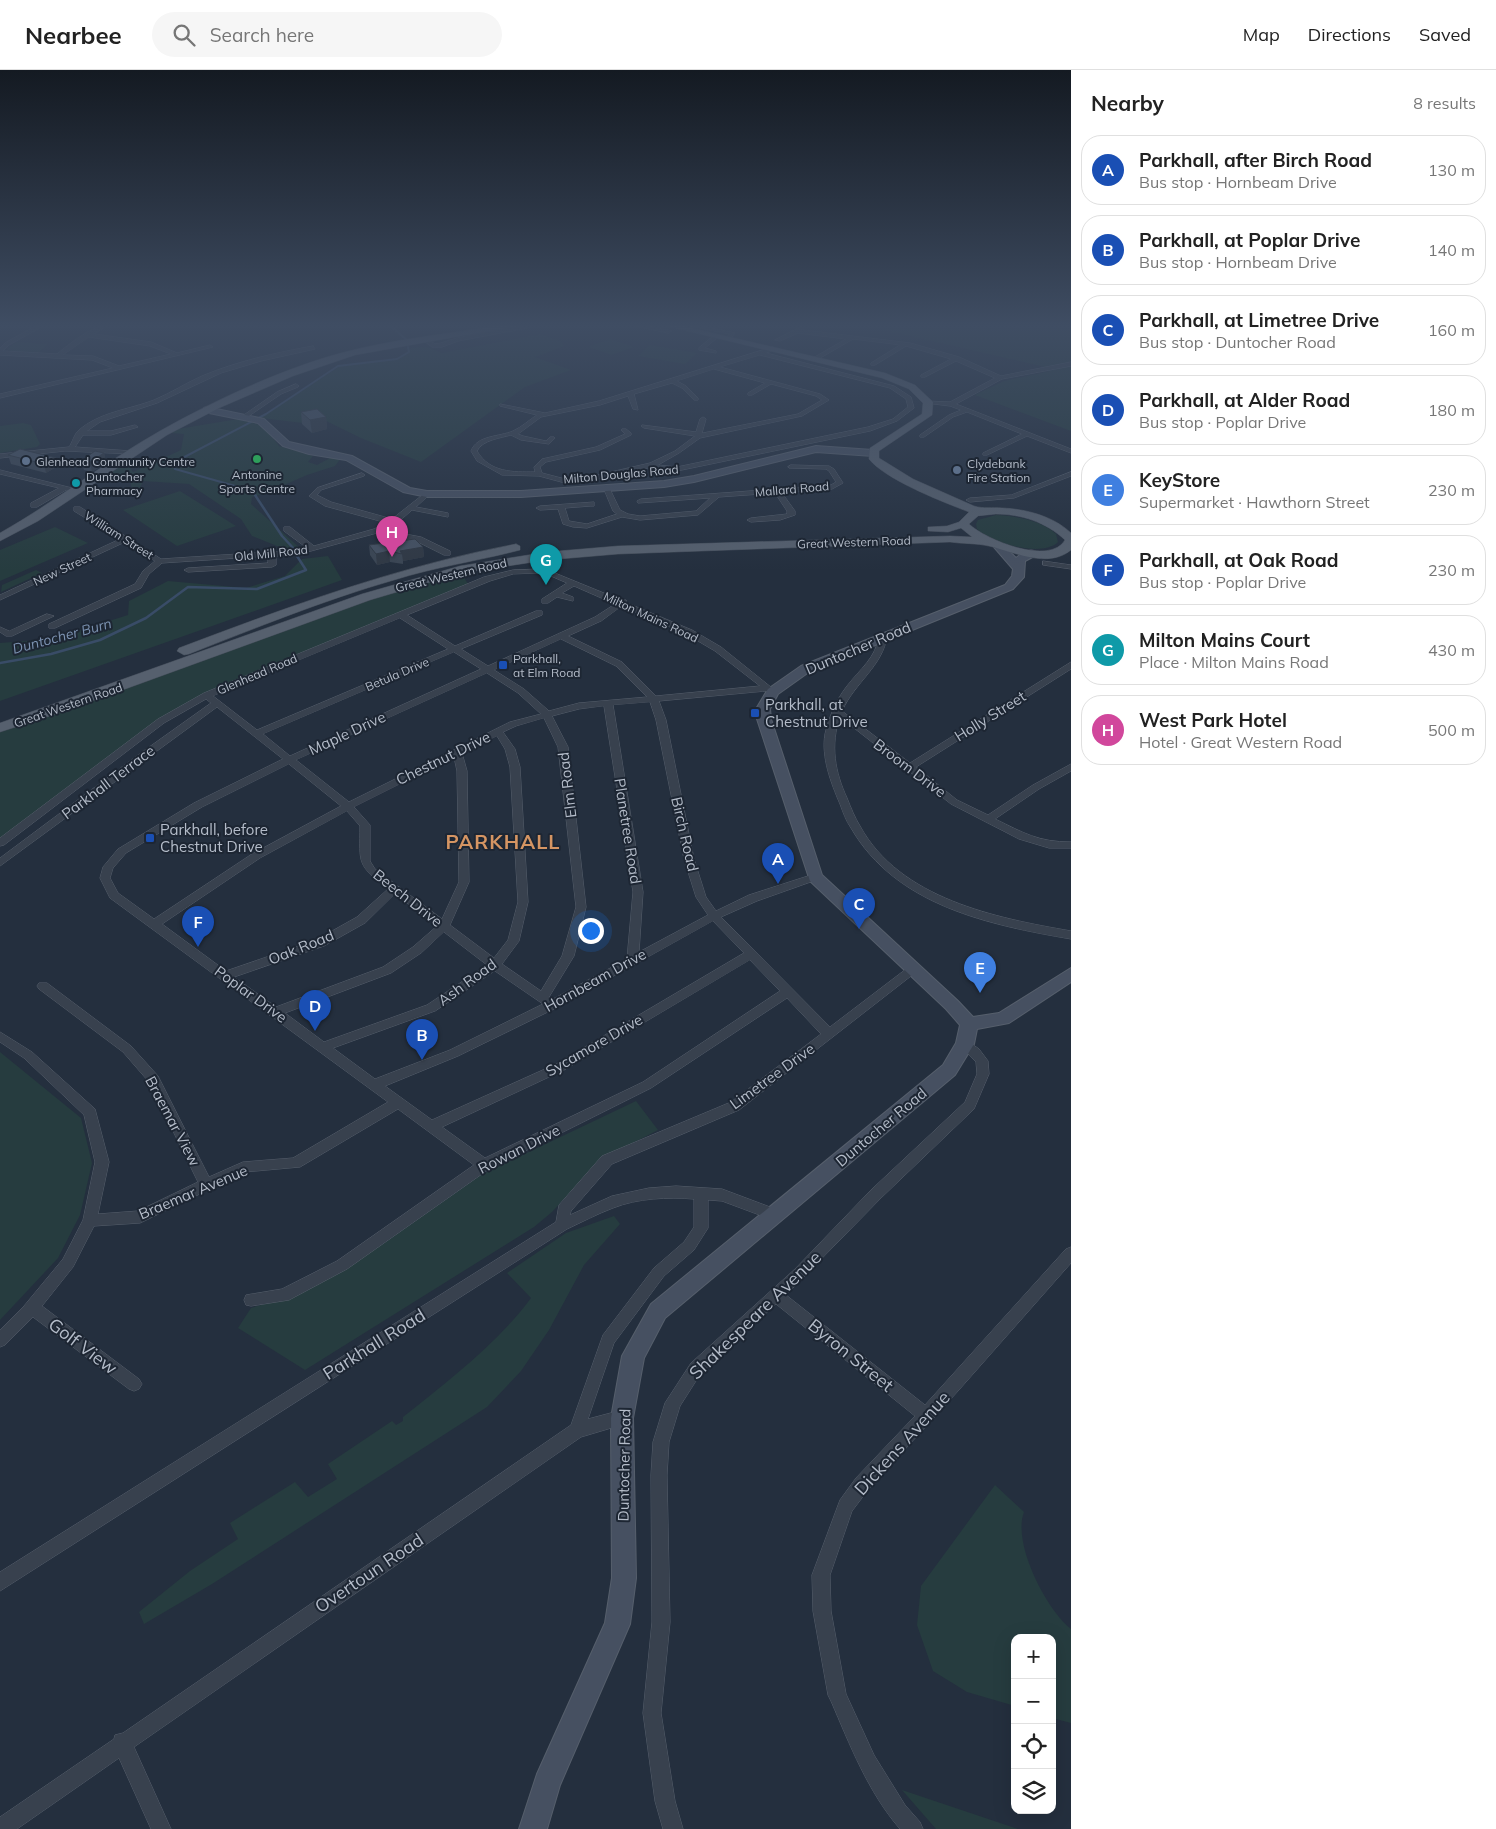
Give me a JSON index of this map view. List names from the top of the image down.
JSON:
{
  "streets": {
    "main road": ["Milton Douglas Road", "Great Western Road", "Duntocher Road"],
    "street": [
      "Mallard Road",
      "William Street",
      "Old Mill Road",
      "New Street",
      "Milton Mains Road",
      "Glenhead Road",
      "Betula Drive",
      "Holly Street",
      "Maple Drive",
      "Chestnut Drive",
      "Broom Drive",
      "Parkhall Terrace",
      "Elm Road",
      "Planetree Road",
      "Birch Road",
      "Beech Drive",
      "Oak Road",
      "Hornbeam Drive",
      "Ash Road",
      "Poplar Drive",
      "Sycamore Drive",
      "Limetree Drive",
      "Braemar View",
      "Rowan Drive",
      "Braemar Avenue",
      "Shakespeare Avenue",
      "Parkhall Road",
      "Golf View",
      "Byron Street",
      "Dickens Avenue",
      "Overtoun Road"
    ]
  },
  "crossings": [
    ["Milton Douglas Road", "Old Mill Road"],
    ["William Street", "Old Mill Road"],
    ["William Street", "New Street"],
    ["Milton Mains Road", "Duntocher Road"],
    ["Milton Mains Road", "Glenhead Road"],
    ["Milton Mains Road", "Maple Drive"],
    ["Milton Mains Road", "Chestnut Drive"],
    ["Duntocher Road", "Chestnut Drive"],
    ["Duntocher Road", "Shakespeare Avenue"],
    ["Duntocher Road", "Parkhall Road"],
    ["Duntocher Road", "Overtoun Road"],
    ["Glenhead Road", "Elm Road"],
    ["Glenhead Road", "Beech Drive"],
    ["Betula Drive", "Elm Road"],
    ["Betula Drive", "Beech Drive"],
    ["Holly Street", "Broom Drive"],
    ["Maple Drive", "Elm Road"],
    ["Maple Drive", "Birch Road"],
    ["Maple Drive", "Beech Drive"],
    ["Maple Drive", "Poplar Drive"],
    ["Chestnut Drive", "Elm Road"],
    ["Chestnut Drive", "Planetree Road"],
    ["Chestnut Drive", "Birch Road"],
    ["Chestnut Drive", "Beech Drive"],
    ["Chestnut Drive", "Ash Road"],
    ["Chestnut Drive", "Poplar Drive"],
    ["Parkhall Terrace", "Beech Drive"],
    ["Elm Road", "Beech Drive"],
    ["Elm Road", "Hornbeam Drive"],
    ["Planetree Road", "Hornbeam Drive"],
    ["Birch Road", "Hornbeam Drive"],
    ["Birch Road", "Sycamore Drive"],
    ["Birch Road", "Limetree Drive"],
    ["Birch Road", "Rowan Drive"],
    ["Beech Drive", "Oak Road"],
    ["Beech Drive", "Hornbeam Drive"],
    ["Beech Drive", "Ash Road"],
    ["Oak Road", "Poplar Drive"],
    ["Hornbeam Drive", "Poplar Drive"],
    ["Ash Road", "Poplar Drive"],
    ["Poplar Drive", "Sycamore Drive"],
    ["Poplar Drive", "Rowan Drive"],
    ["Poplar Drive", "Braemar Avenue"],
    ["Limetree Drive", "Parkhall Road"],
    ["Braemar View", "Braemar Avenue"],
    ["Shakespeare Avenue", "Byron Street"],
    ["Byron Street", "Dickens Avenue"]
  ],
  "districts": ["PARKHALL"],
  "water": ["Duntocher Burn"],
  "places": {
    "other": [
      "Antonine Sports Centre",
      "Glenhead Community Centre",
      "Clydebank Fire Station",
      "Duntocher Pharmacy"
    ],
    "transit": ["Parkhall, at Elm Road", "Parkhall, at Chestnut Drive", "Parkhall, before Chestnut Drive"]
  },
  "page": {
    "header": "Nearbee",
    "search": "Search here",
    "nav": ["Map", "Directions", "Saved"],
    "heading": ["Nearby", "8 results"],
    "list": [
      {
        "mark": "A",
        "name": "Parkhall, after Birch Road",
        "note": "Bus stop · Hornbeam Drive",
        "value": "130 m"
      },
      {
        "mark": "B",
        "name": "Parkhall, at Poplar Drive",
        "note": "Bus stop · Hornbeam Drive",
        "value": "140 m"
      },
      {
        "mark": "C",
        "name": "Parkhall, at Limetree Drive",
        "note": "Bus stop · Duntocher Road",
        "value": "160 m"
      },
      {
        "mark": "D",
        "name": "Parkhall, at Alder Road",
        "note": "Bus stop · Poplar Drive",
        "value": "180 m"
      },
      {
        "mark": "E",
        "name": "KeyStore",
        "note": "Supermarket · Hawthorn Street",
        "value": "230 m"
      },
      {
        "mark": "F",
        "name": "Parkhall, at Oak Road",
        "note": "Bus stop · Poplar Drive",
        "value": "230 m"
      },
      {
        "mark": "G",
        "name": "Milton Mains Court",
        "note": "Place · Milton Mains Road",
        "value": "430 m"
      },
      {
        "mark": "H",
        "name": "West Park Hotel",
        "note": "Hotel · Great Western Road",
        "value": "500 m"
      }
    ],
    "pins": [
      "H",
      "G",
      "A",
      "C",
      "F",
      "E",
      "D",
      "B"
    ],
    "map_buttons": ["+", "−"]
  }
}
